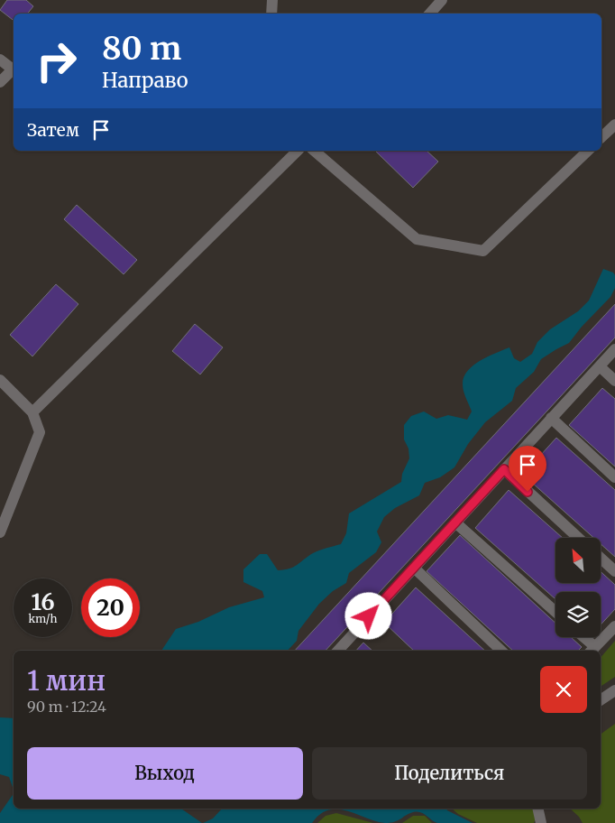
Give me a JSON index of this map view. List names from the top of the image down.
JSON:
{
  "north": "top left",
  "page": {
    "turn": ["80 m", "Направо"],
    "then": "Затем",
    "speed": "16 km/h",
    "limit": "20",
    "heading": ["1 мин", "90 m · 12:24"],
    "buttons": ["Выход", "Поделиться"]
  }
}
